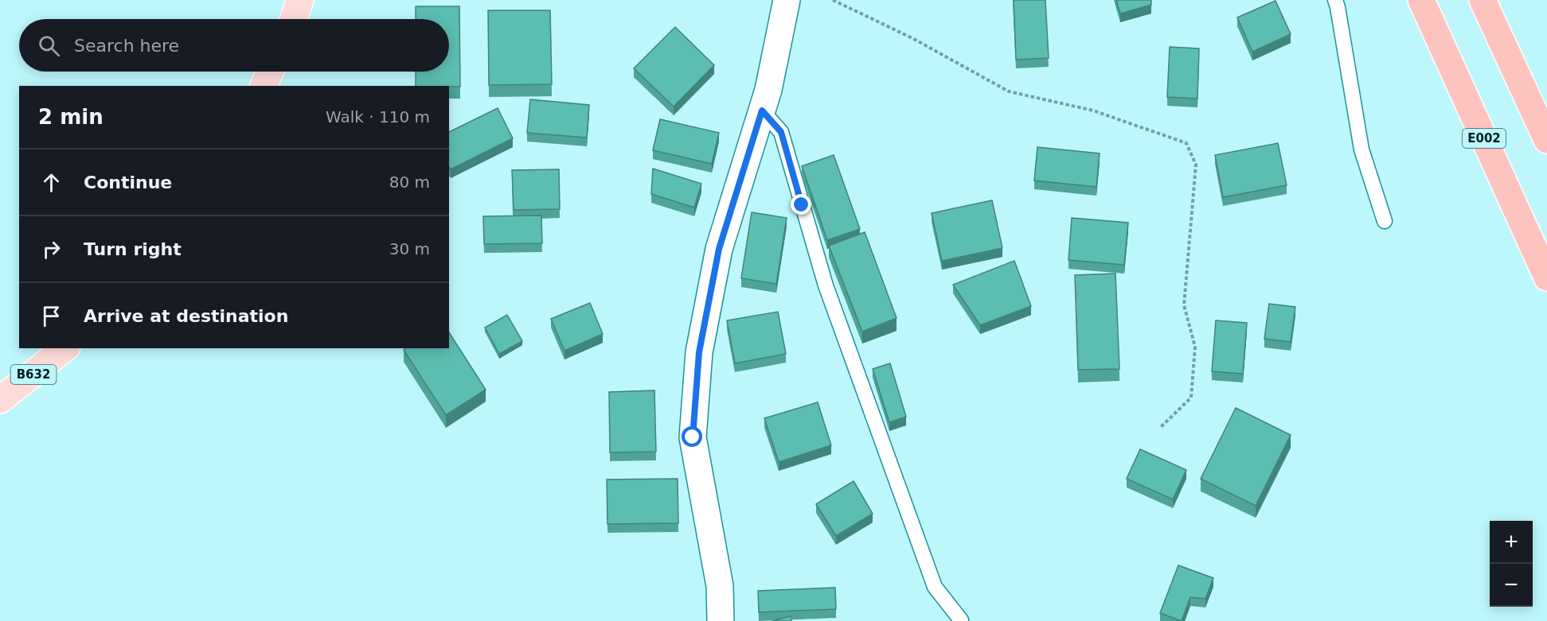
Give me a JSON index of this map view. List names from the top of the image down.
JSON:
{
  "streets": {
    "highway": ["E002"],
    "main road": ["B632"]
  },
  "page": {
    "search": "Search here",
    "heading": ["2 min", "Walk · 110 m"],
    "list": [
      ["Continue", "80 m"],
      ["Turn right", "30 m"],
      "Arrive at destination"
    ],
    "map_buttons": ["+", "−"]
  }
}
